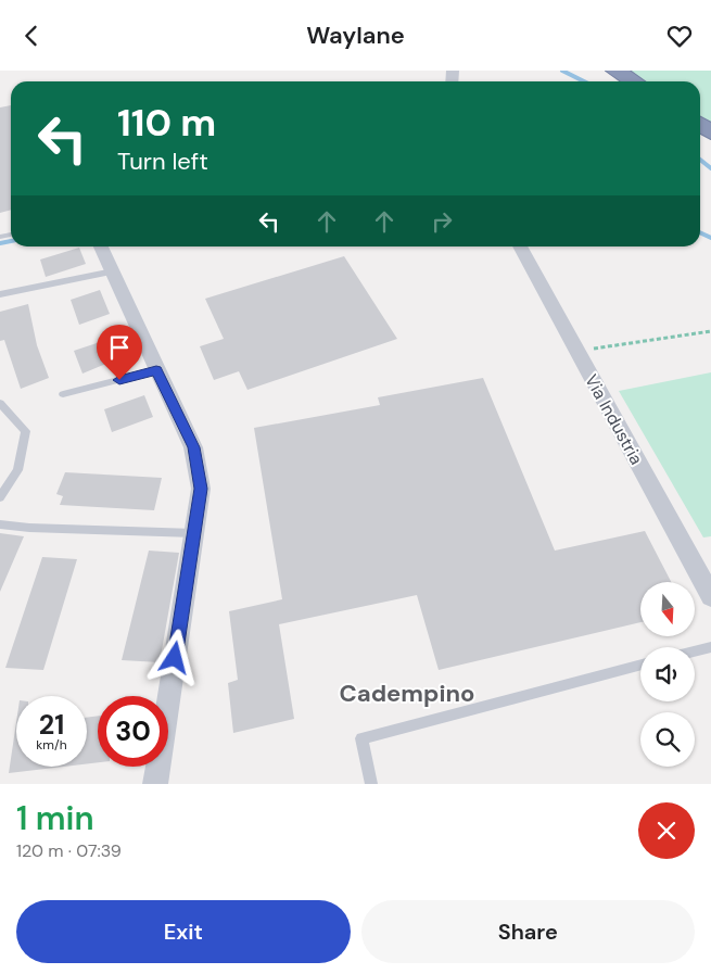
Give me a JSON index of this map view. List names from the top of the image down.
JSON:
{
  "streets": {
    "street": ["Via Industria"]
  },
  "districts": ["Cadempino"],
  "north": "bottom",
  "page": {
    "header": "Waylane",
    "turn": ["110 m", "Turn left"],
    "speed": "21 km/h",
    "limit": "30",
    "heading": ["1 min", "120 m · 07:39"],
    "buttons": ["Exit", "Share"]
  }
}
